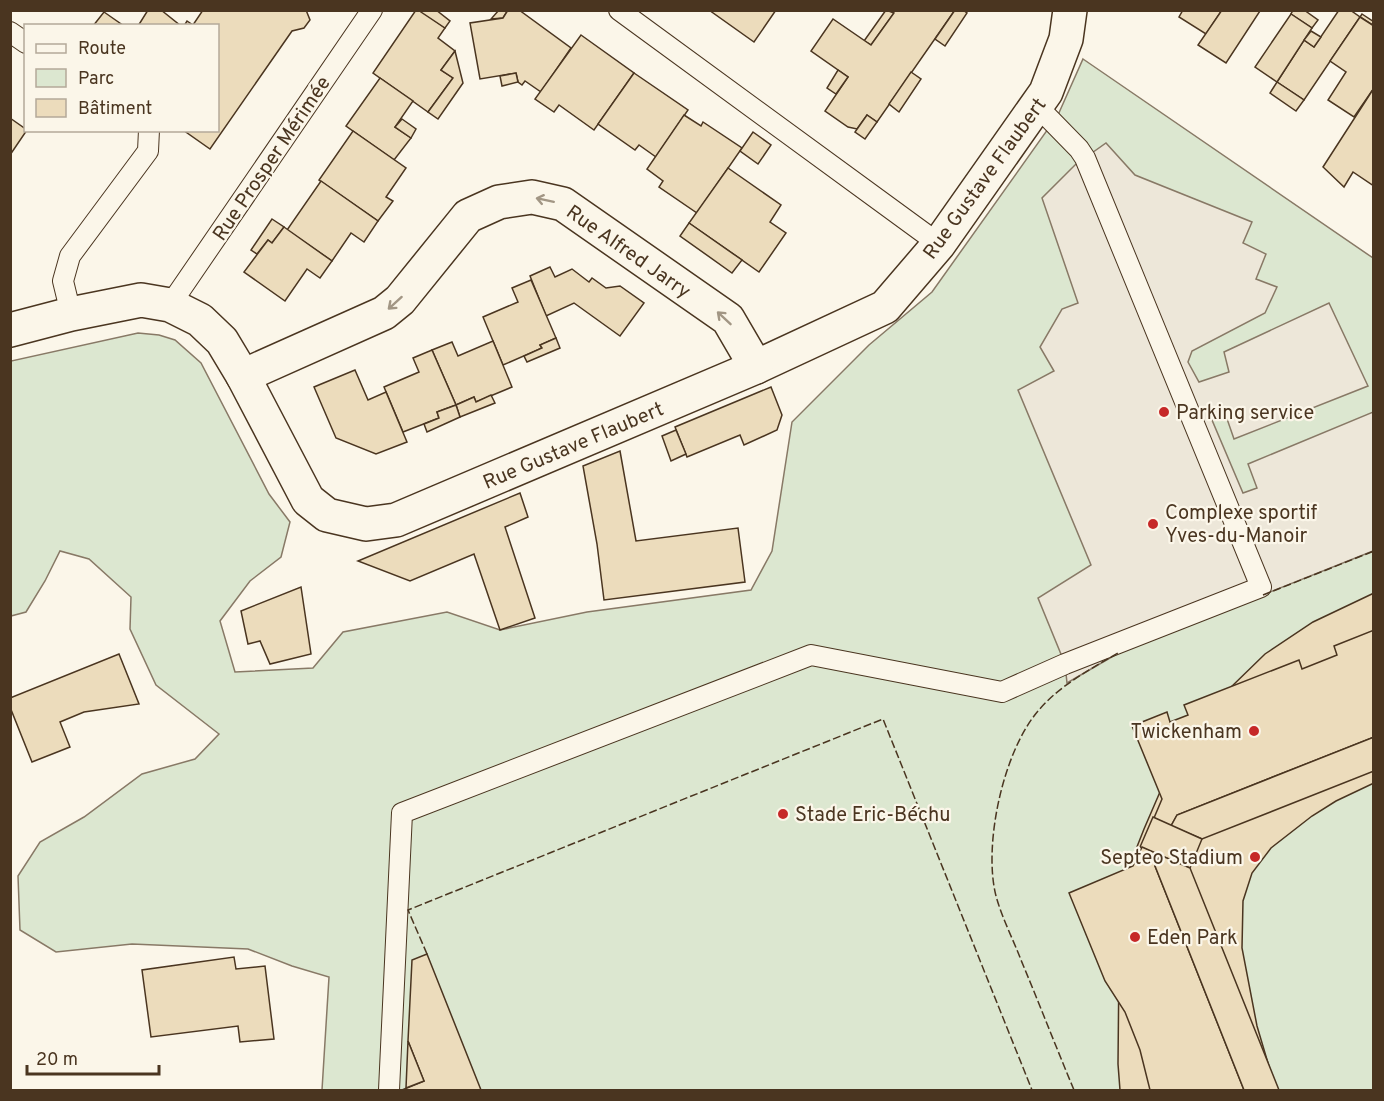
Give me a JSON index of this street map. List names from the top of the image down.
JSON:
{
  "streets": {
    "street": ["Rue Gustave Flaubert", "Rue Alfred Jarry"],
    "lane": ["Rue Prosper Mérimée"]
  },
  "crossings": [
    ["Rue Prosper Mérimée", "Rue Gustave Flaubert"],
    ["Rue Gustave Flaubert", "Rue Alfred Jarry"]
  ],
  "one_way": ["Rue Alfred Jarry"],
  "places": [
    "Parking service",
    "Complexe sportif Yves-du-Manoir",
    "Twickenham",
    "Stade Eric-Béchu",
    "Septeo Stadium",
    "Eden Park"
  ],
  "legend": ["Route", "Parc", "Bâtiment"],
  "scale_bar": "20 m"
}
